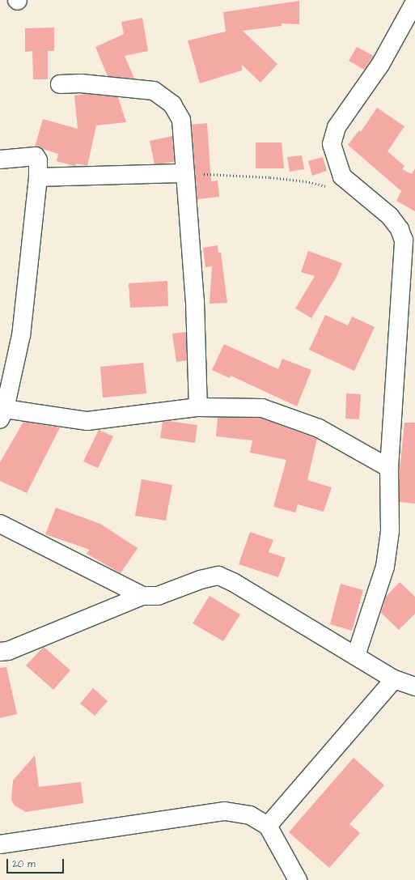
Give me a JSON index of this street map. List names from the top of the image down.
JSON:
{
  "scale_bar": "20 m"
}
